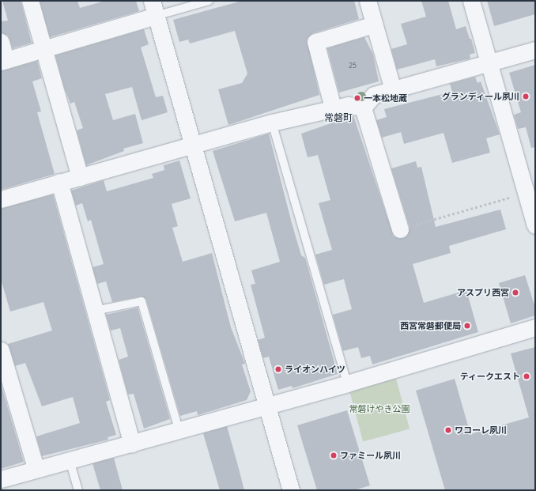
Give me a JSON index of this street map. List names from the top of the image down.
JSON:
{
  "districts": ["常磐町"],
  "parks": ["常磐けやき公園"],
  "places": [
    "グランディール夙川",
    "一本松地蔵",
    "アスプリ西宮",
    "西宮常磐郵便局",
    "ライオンハイツ",
    "ティークエスト",
    "ワコーレ夙川",
    "ファミール夙川"
  ],
  "house_numbers": ["25"]
}
